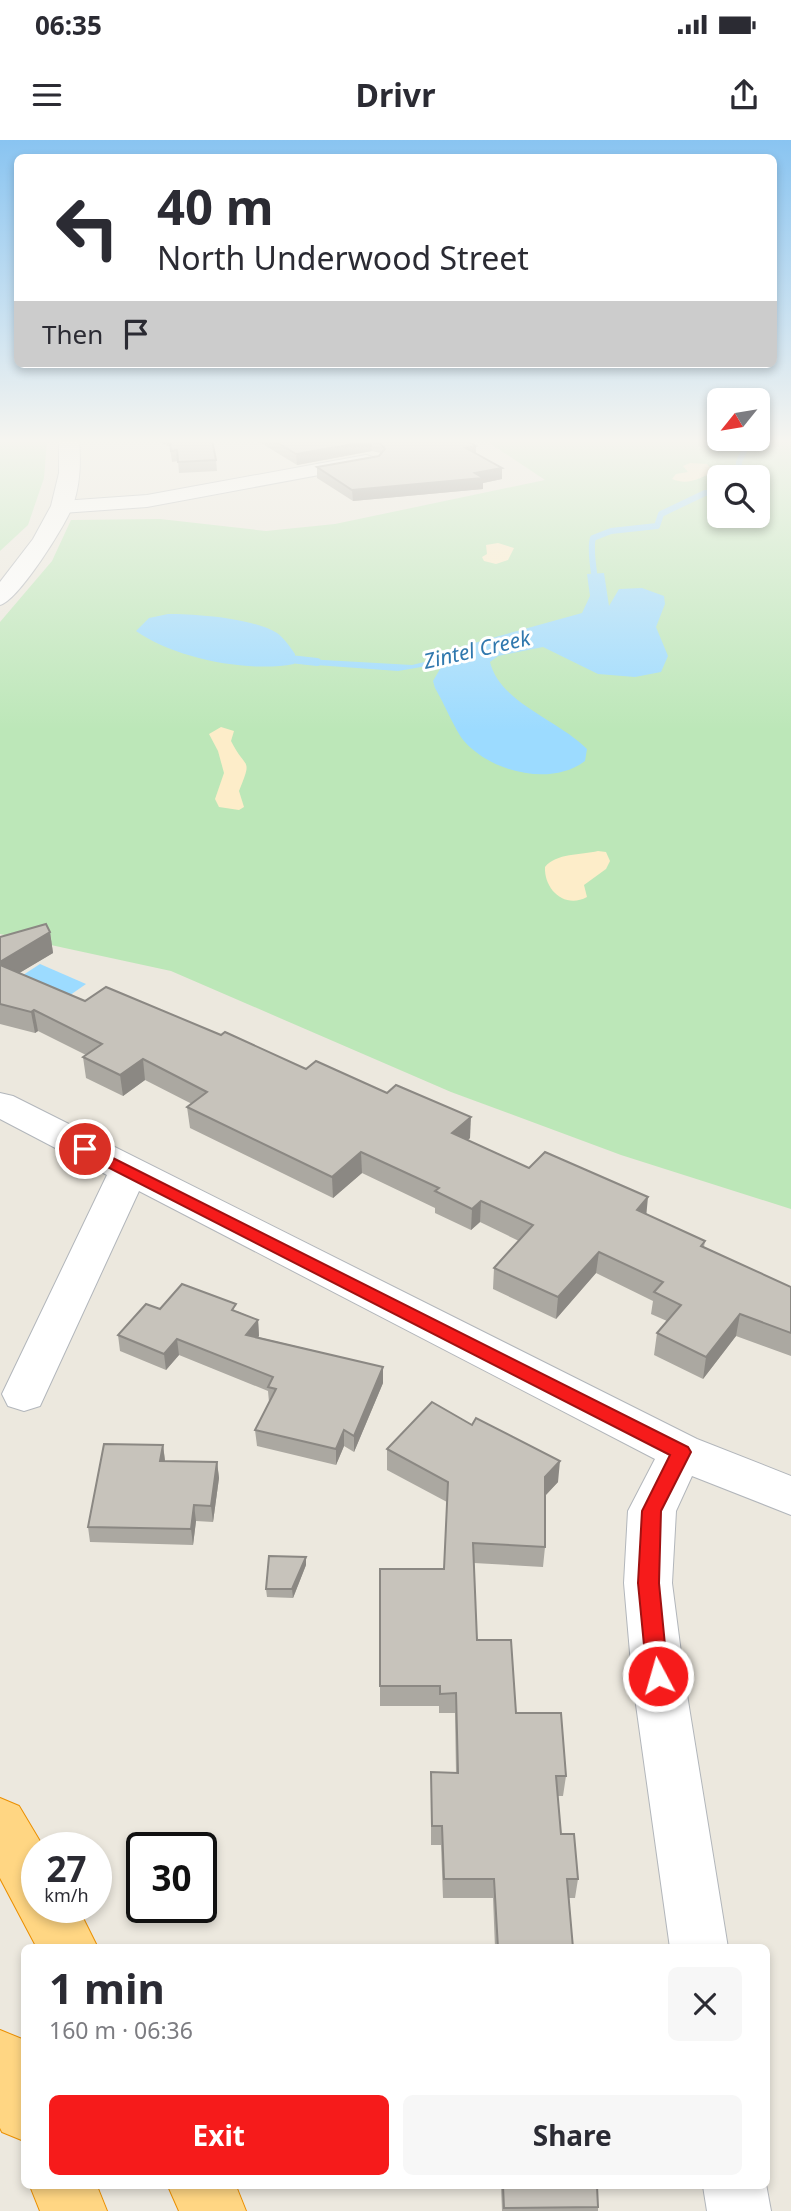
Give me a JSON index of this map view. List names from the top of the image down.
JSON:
{
  "water": ["Zintel Creek"],
  "north": "bottom left",
  "page": {
    "status": "06:35",
    "header": "Drivr",
    "turn": ["40 m", "North Underwood Street"],
    "then": "Then",
    "speed": "27 km/h",
    "limit": "30",
    "heading": ["1 min", "160 m · 06:36"],
    "buttons": ["Exit", "Share"]
  }
}
